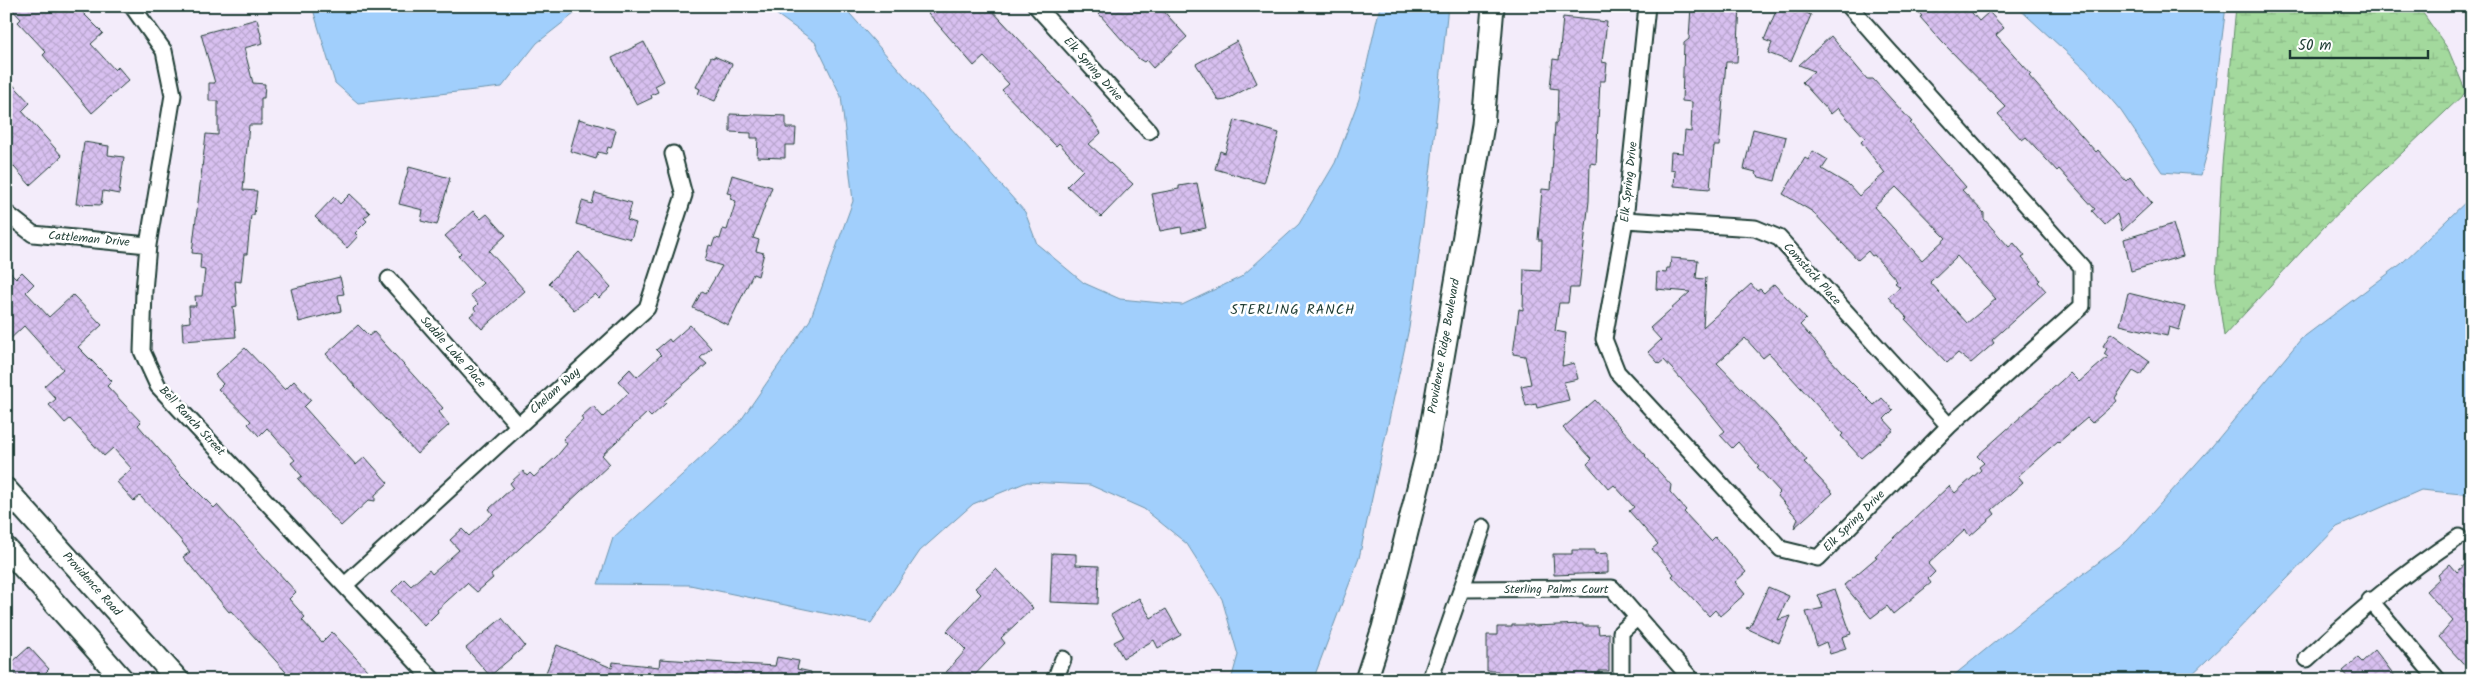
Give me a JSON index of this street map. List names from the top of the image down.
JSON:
{
  "streets": {
    "street": [
      "Elk Spring Drive",
      "Cattleman Drive",
      "Comstock Place",
      "Providence Ridge Boulevard",
      "Saddle Lake Place",
      "Chelam Way",
      "Bell Ranch Street",
      "Providence Road",
      "Sterling Palms Court"
    ]
  },
  "crossings": [
    ["Elk Spring Drive", "Comstock Place"],
    ["Cattleman Drive", "Bell Ranch Street"],
    ["Saddle Lake Place", "Chelam Way"],
    ["Chelam Way", "Bell Ranch Street"]
  ],
  "districts": ["STERLING RANCH"],
  "scale_bar": "50 m"
}
